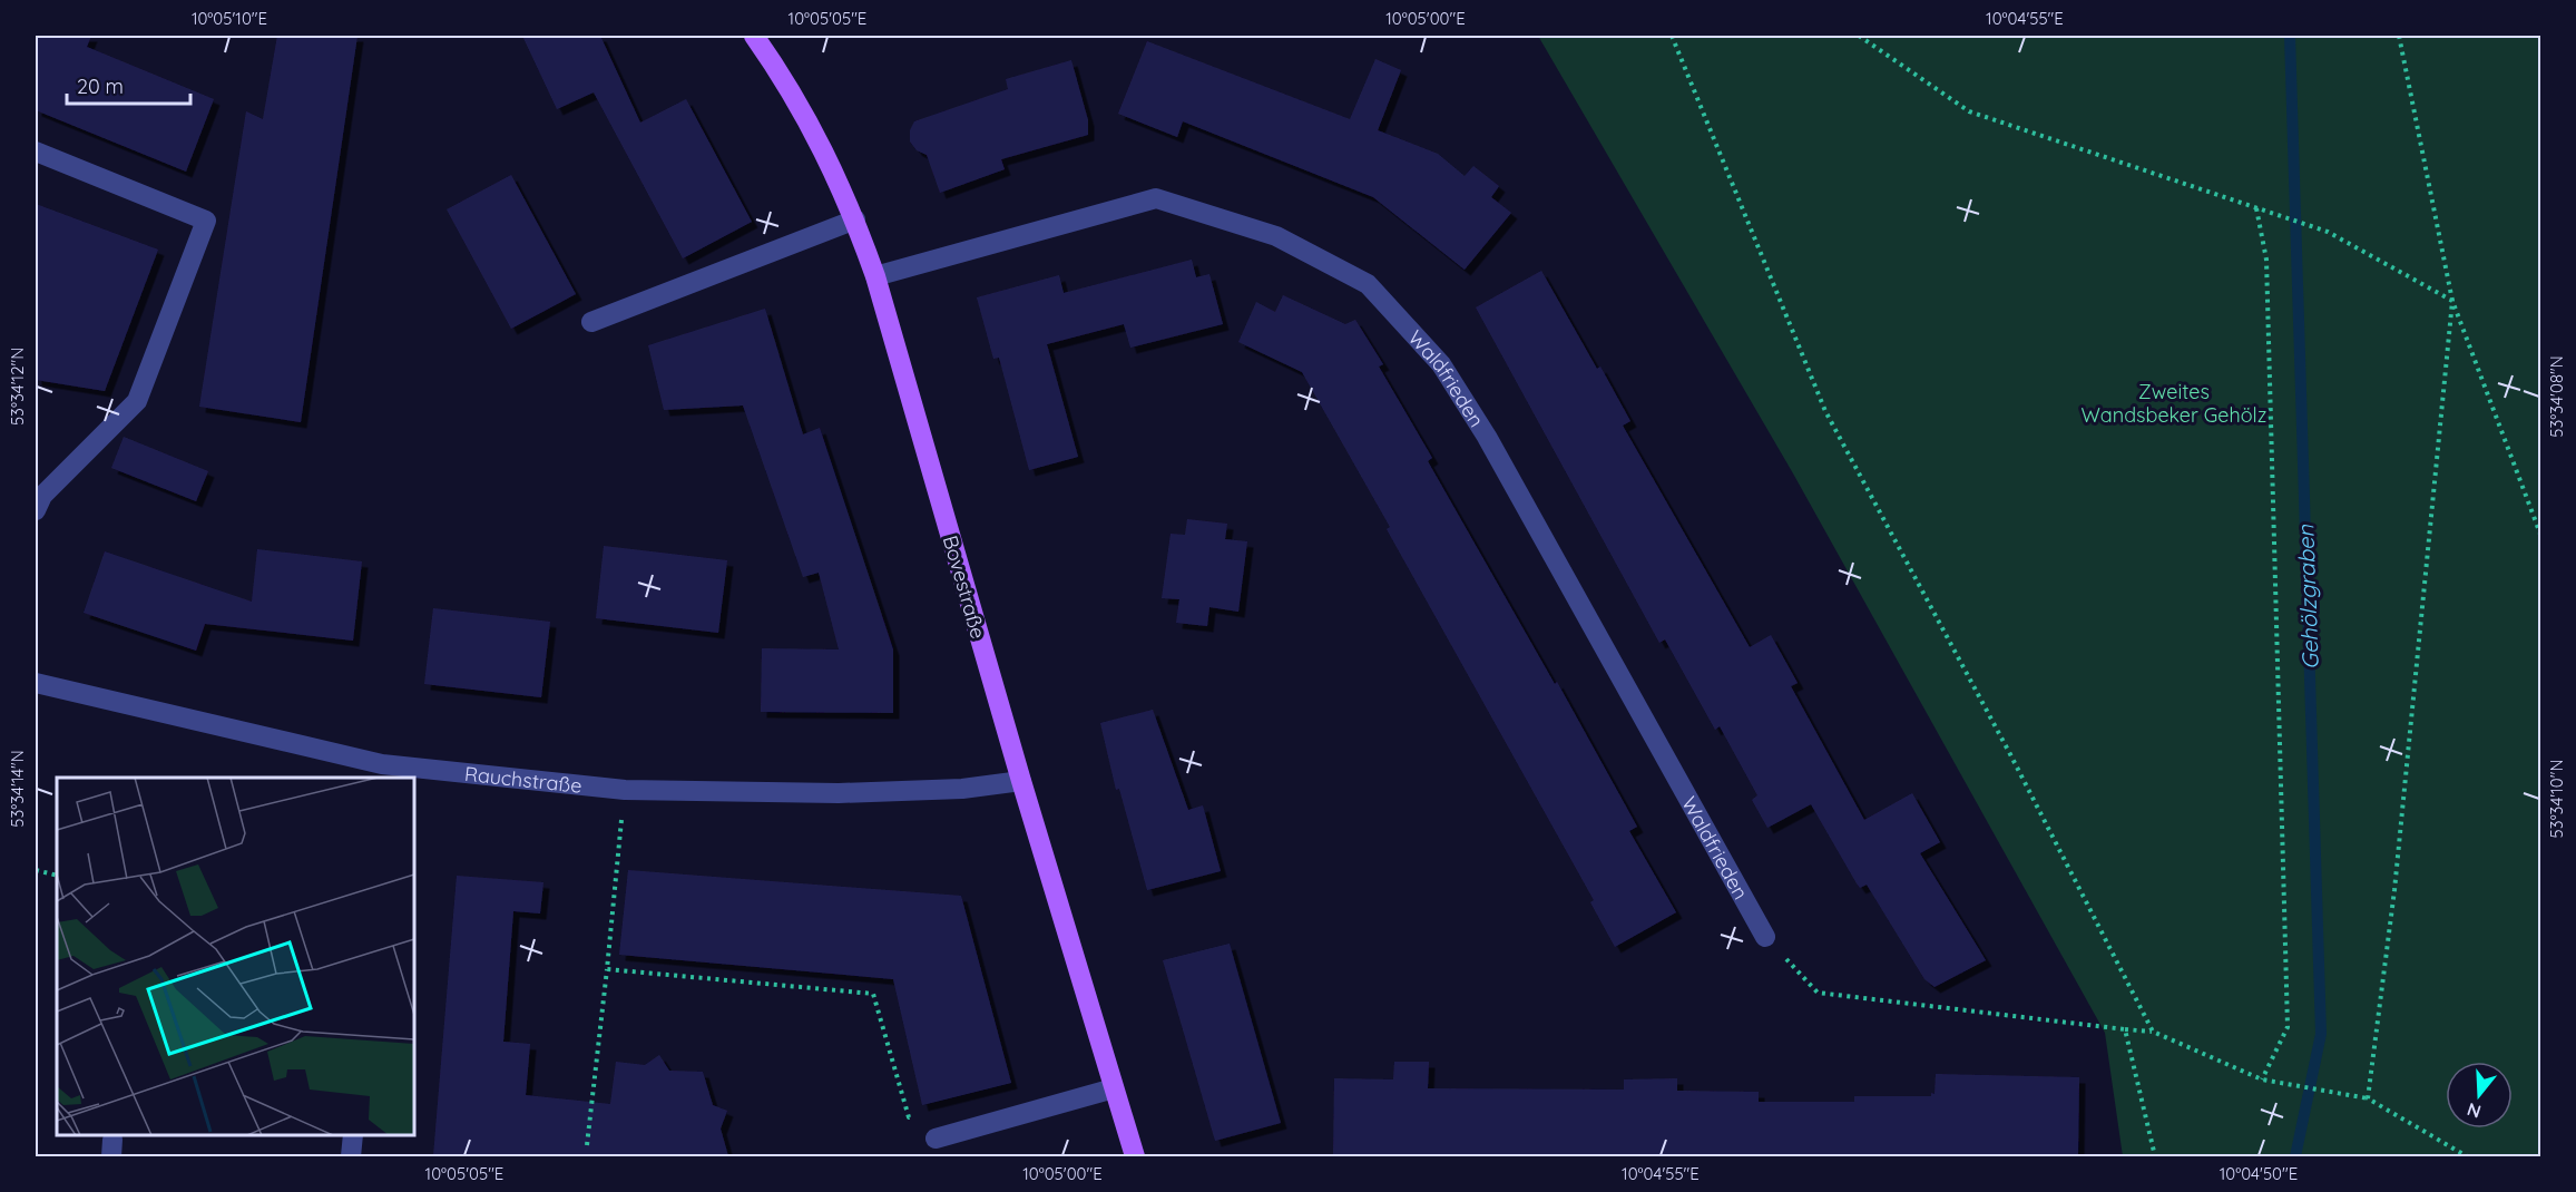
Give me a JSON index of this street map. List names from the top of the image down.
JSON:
{
  "streets": {
    "main road": ["Bovestraße"],
    "street": ["Waldfrieden", "Rauchstraße"]
  },
  "crossings": [
    ["Waldfrieden", "Bovestraße"],
    ["Bovestraße", "Rauchstraße"]
  ],
  "water": ["Gehölzgraben"],
  "parks": ["Zweites Wandsbeker Gehölz"],
  "scale_bar": "20 m",
  "north": "bottom",
  "coordinates": [
    "10°05'10\"E",
    "10°05'05\"E",
    "10°05'00\"E",
    "10°04'55\"E",
    "53°34'12\"N",
    "53°34'08\"N",
    "53°34'14\"N",
    "53°34'10\"N",
    "10°04'50\"E"
  ]
}
